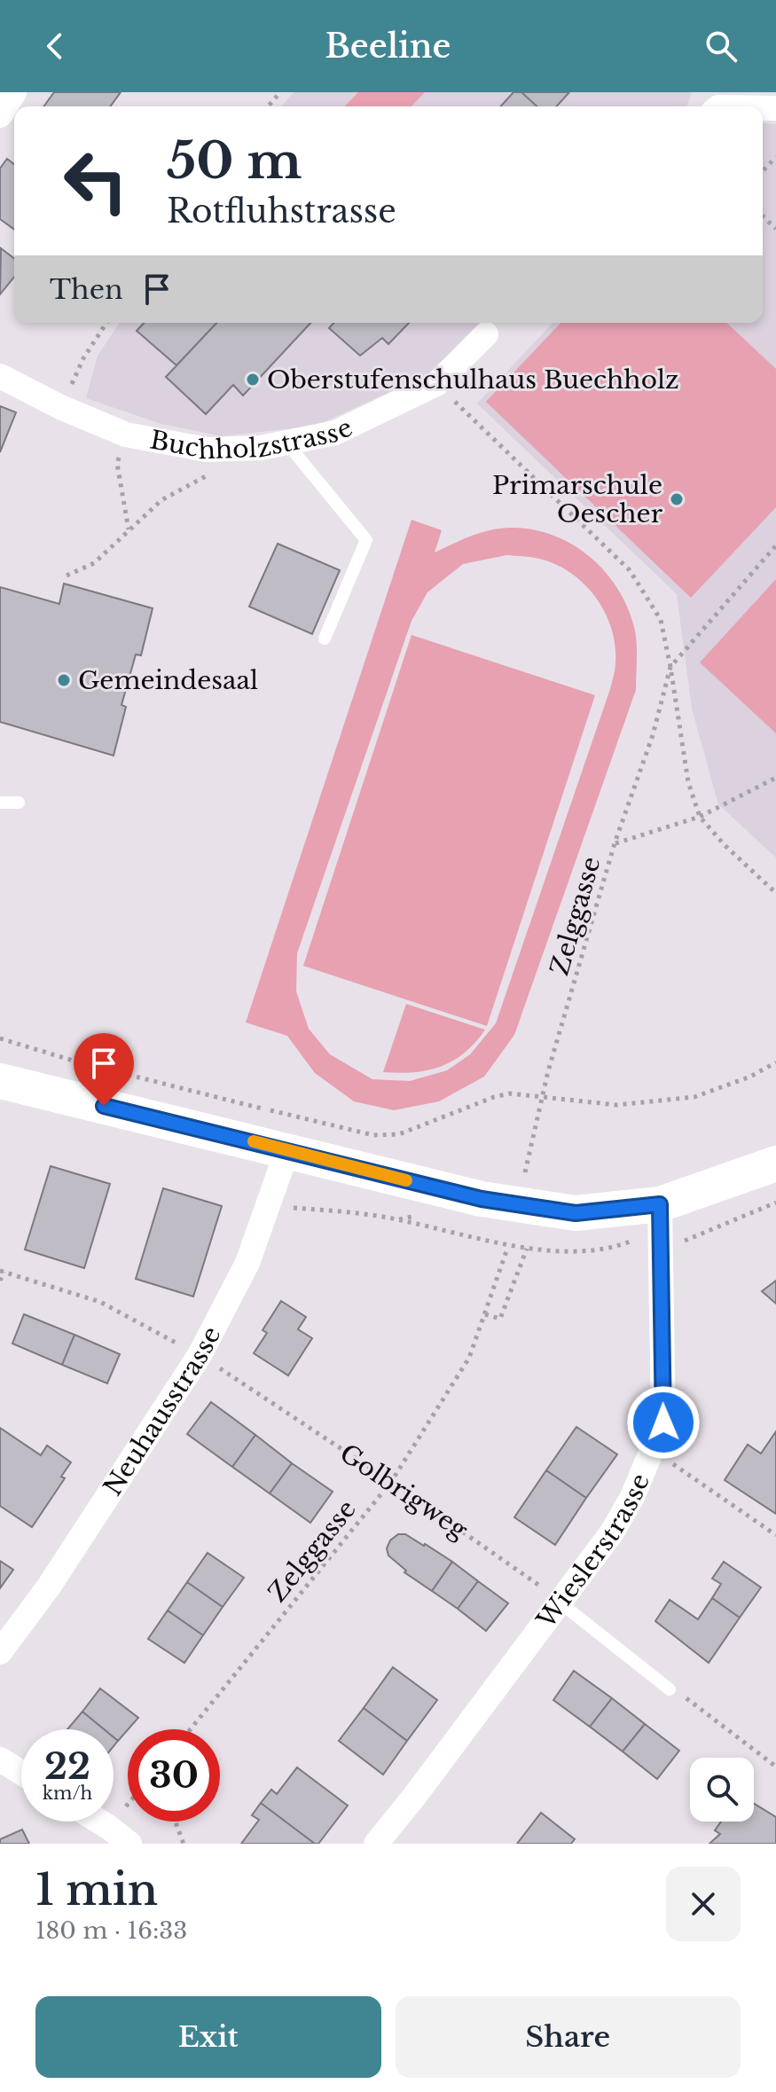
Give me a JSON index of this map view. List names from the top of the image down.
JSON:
{
  "streets": {
    "street": ["Buchholzstrasse", "Neuhausstrasse", "Wieslerstrasse"],
    "path": ["Zelggasse", "Golbrigweg"]
  },
  "crossings": [
    ["Zelggasse", "Golbrigweg"],
    ["Neuhausstrasse", "Golbrigweg"],
    ["Golbrigweg", "Wieslerstrasse"]
  ],
  "places": ["Oberstufenschulhaus Buechholz", "Primarschule Oescher", "Gemeindesaal"],
  "page": {
    "header": "Beeline",
    "turn": ["50 m", "Rotfluhstrasse"],
    "then": "Then",
    "speed": "22 km/h",
    "limit": "30",
    "heading": ["1 min", "180 m · 16:33"],
    "buttons": ["Exit", "Share"]
  }
}
